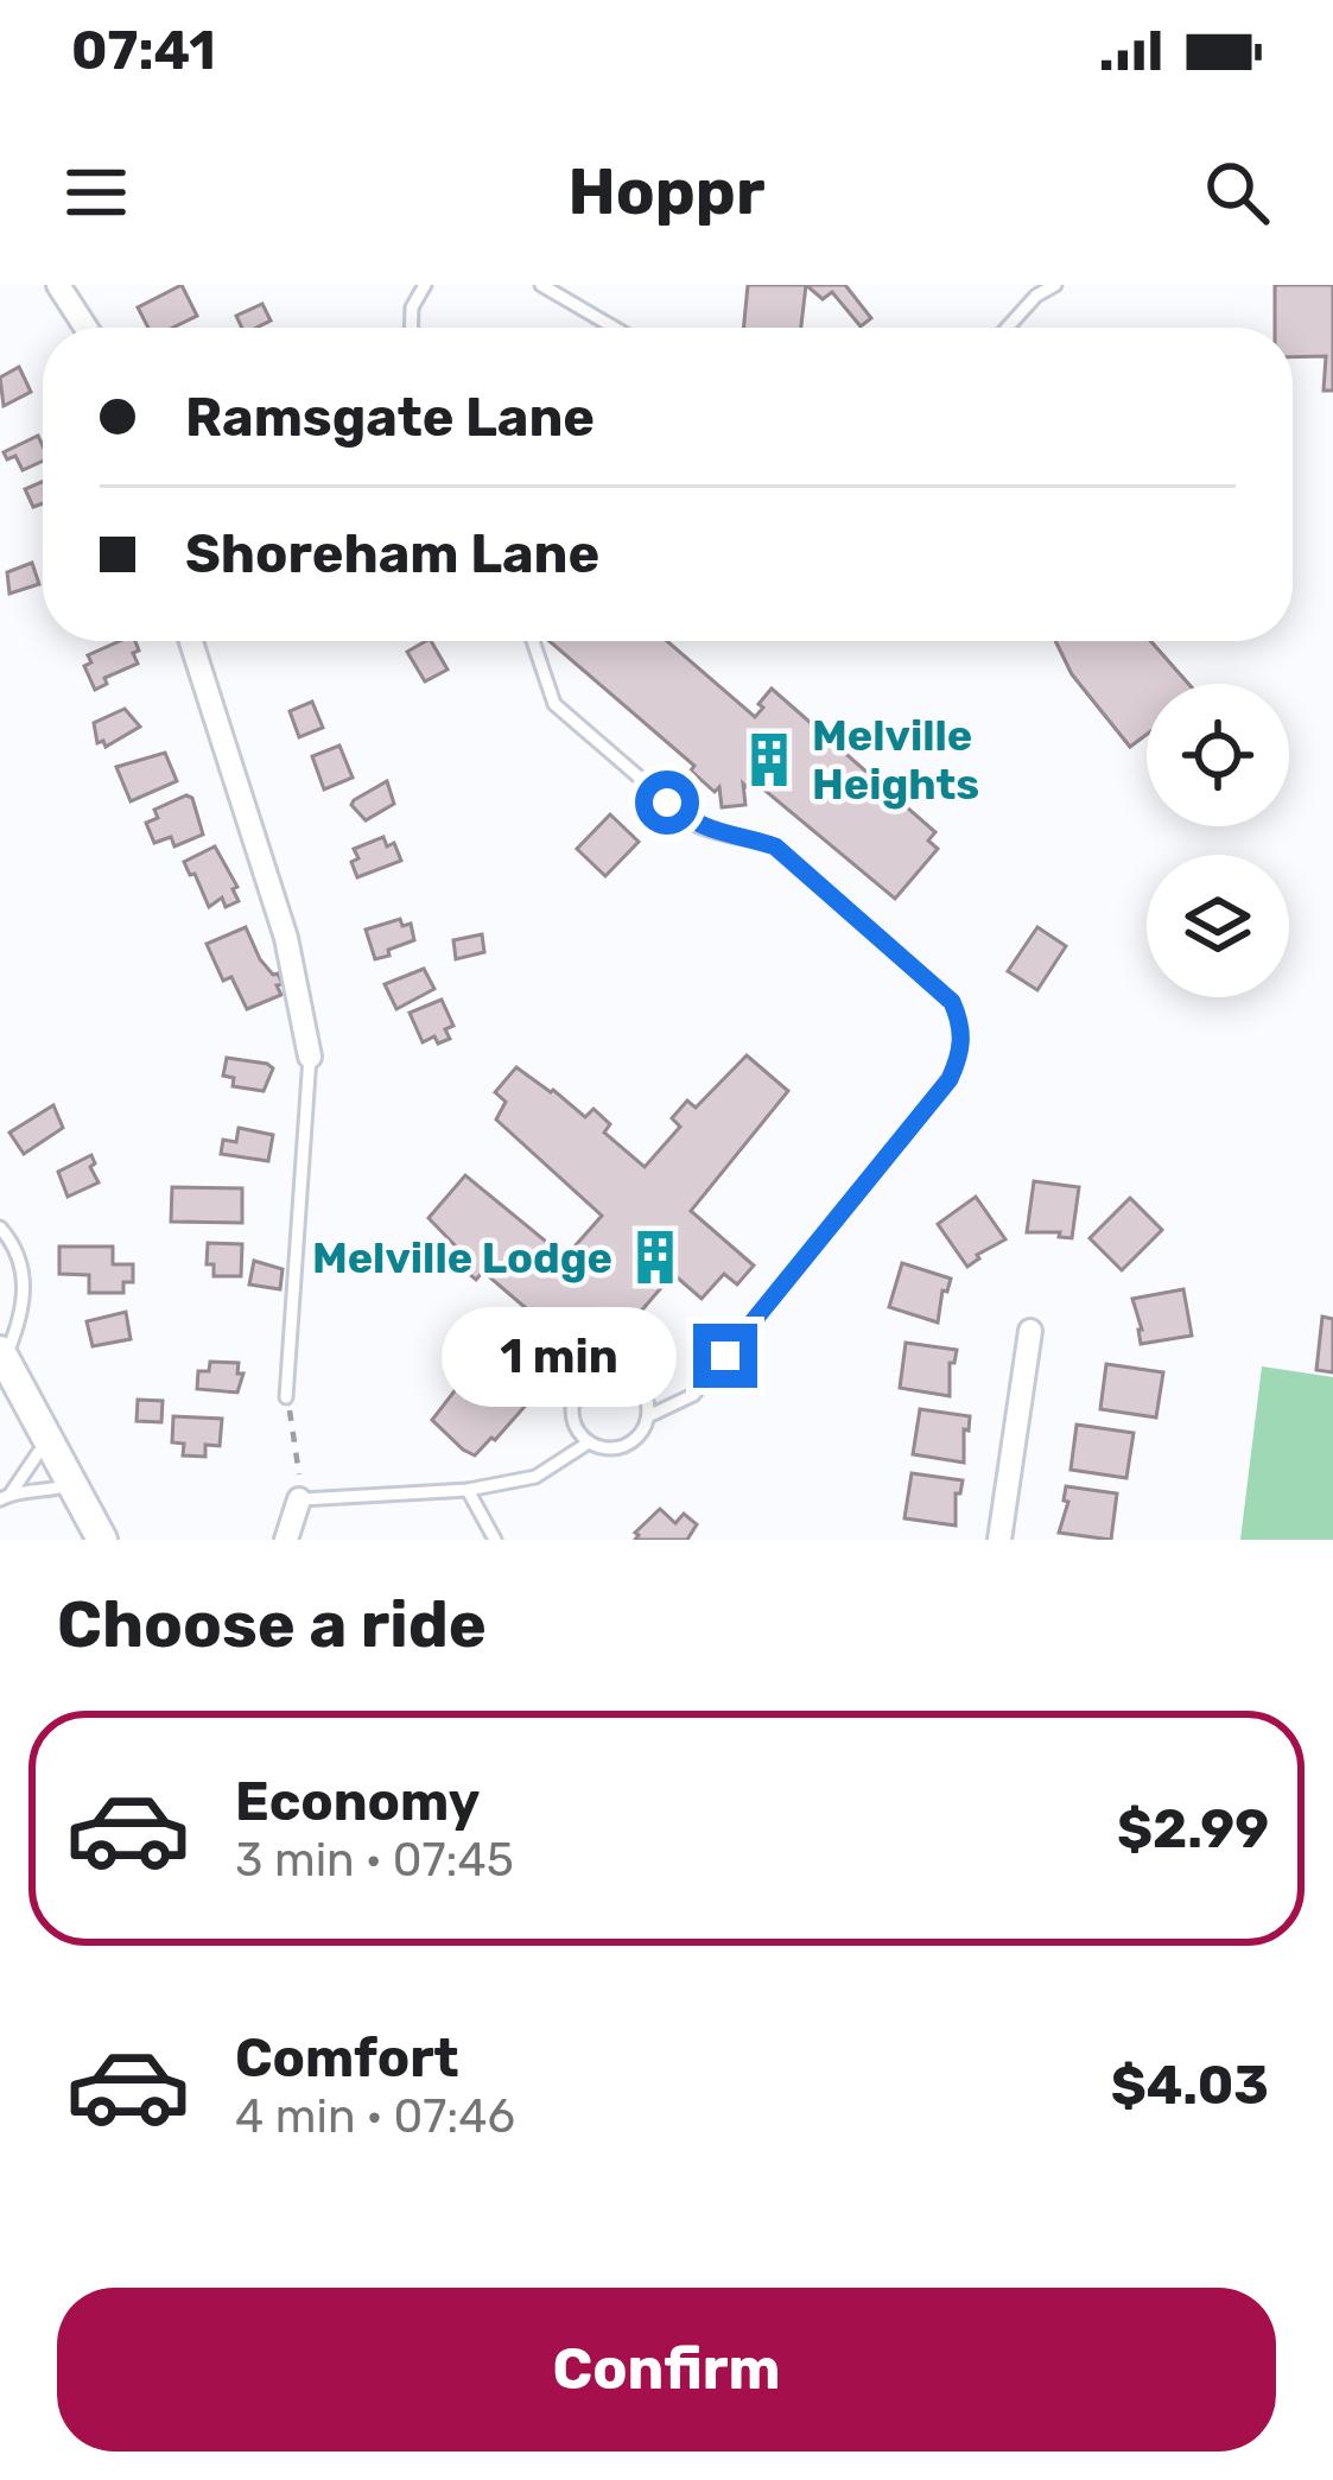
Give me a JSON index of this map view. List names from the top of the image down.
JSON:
{
  "places": {
    "building": ["Melville Heights", "Melville Lodge"]
  },
  "page": {
    "status": "07:41",
    "header": "Hoppr",
    "banner": ["Ramsgate Lane", "Shoreham Lane"],
    "bubble": "1 min",
    "heading": "Choose a ride",
    "list": [
      {
        "name": "Economy",
        "note": "3 min · 07:45",
        "value": "$2.99"
      },
      {
        "name": "Comfort",
        "note": "4 min · 07:46",
        "value": "$4.03"
      }
    ],
    "buttons": "Confirm"
  }
}
